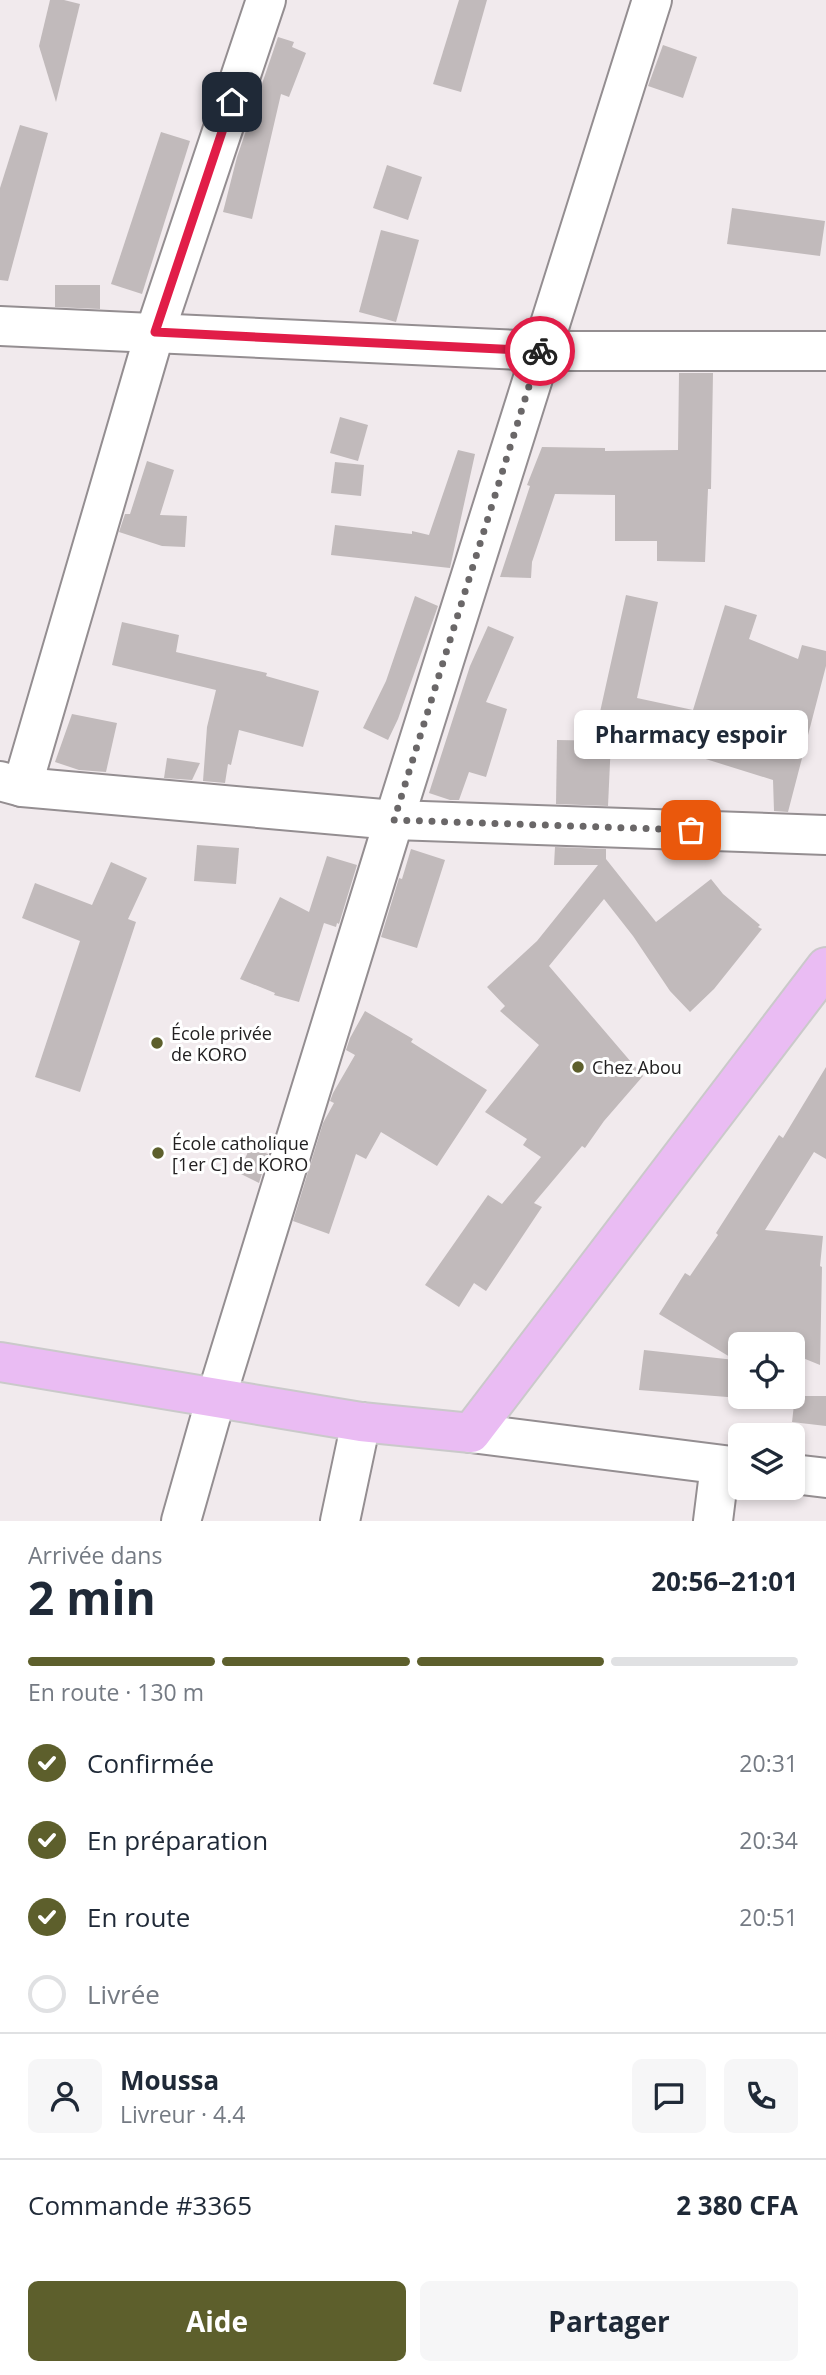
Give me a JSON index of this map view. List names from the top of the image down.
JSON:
{
  "places": [
    "Pharmacy espoir",
    "École privée de KORO",
    "Chez Abou",
    "École catholique [1er C] de KORO"
  ],
  "page": {
    "bubble": "Pharmacy espoir",
    "heading": ["2 min", "Arrivée dans", "20:56–21:01"],
    "panel": [
      "Moussa",
      "Livreur · 4.4",
      "Commande #3365",
      "2 380 CFA"
    ],
    "bar": "En route · 130 m",
    "list": [
      ["Confirmée", "20:31"],
      ["En préparation", "20:34"],
      ["En route", "20:51"],
      "Livrée"
    ],
    "buttons": ["Aide", "Partager"]
  }
}
